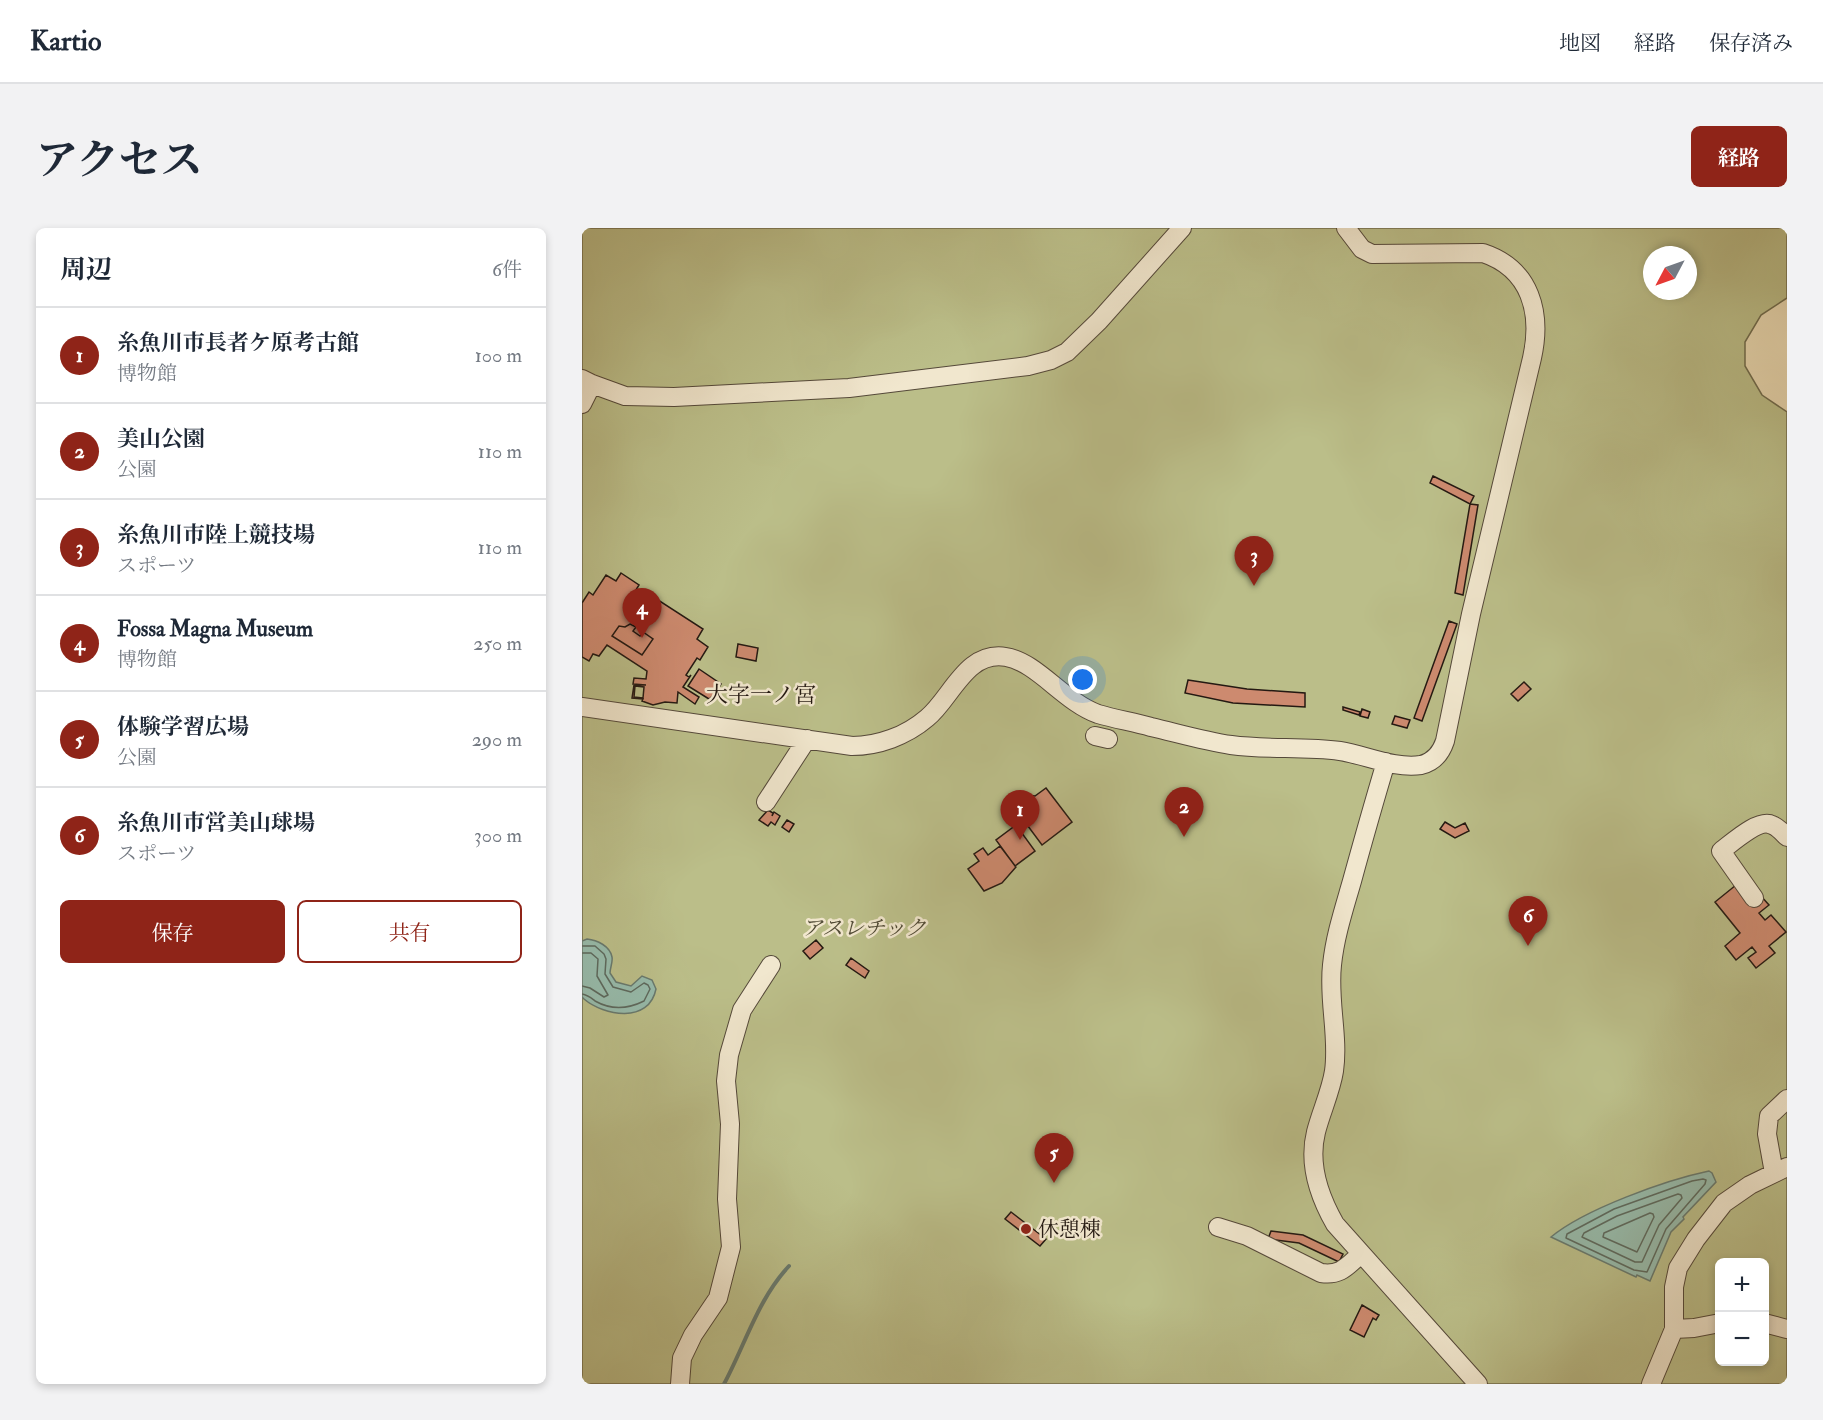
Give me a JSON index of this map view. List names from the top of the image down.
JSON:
{
  "districts": ["大字一ノ宮"],
  "parks": ["アスレチック"],
  "places": ["休憩棟"],
  "north": "bottom left",
  "page": {
    "header": "Kartio",
    "nav": ["地図", "経路", "保存済み"],
    "title": "アクセス",
    "buttons": [
      "経路",
      ["保存", "共有"]
    ],
    "heading": ["周辺", "6件"],
    "list": [
      {
        "mark": "1",
        "name": "糸魚川市長者ケ原考古館",
        "note": "博物館",
        "value": "100 m"
      },
      {
        "mark": "2",
        "name": "美山公園",
        "note": "公園",
        "value": "110 m"
      },
      {
        "mark": "3",
        "name": "糸魚川市陸上競技場",
        "note": "スポーツ",
        "value": "110 m"
      },
      {
        "mark": "4",
        "name": "Fossa Magna Museum",
        "note": "博物館",
        "value": "250 m"
      },
      {
        "mark": "5",
        "name": "体験学習広場",
        "note": "公園",
        "value": "290 m"
      },
      {
        "mark": "6",
        "name": "糸魚川市営美山球場",
        "note": "スポーツ",
        "value": "300 m"
      }
    ],
    "pins": [
      "3",
      "4",
      "2",
      "1",
      "6",
      "5"
    ],
    "map_buttons": ["+", "−"]
  }
}
